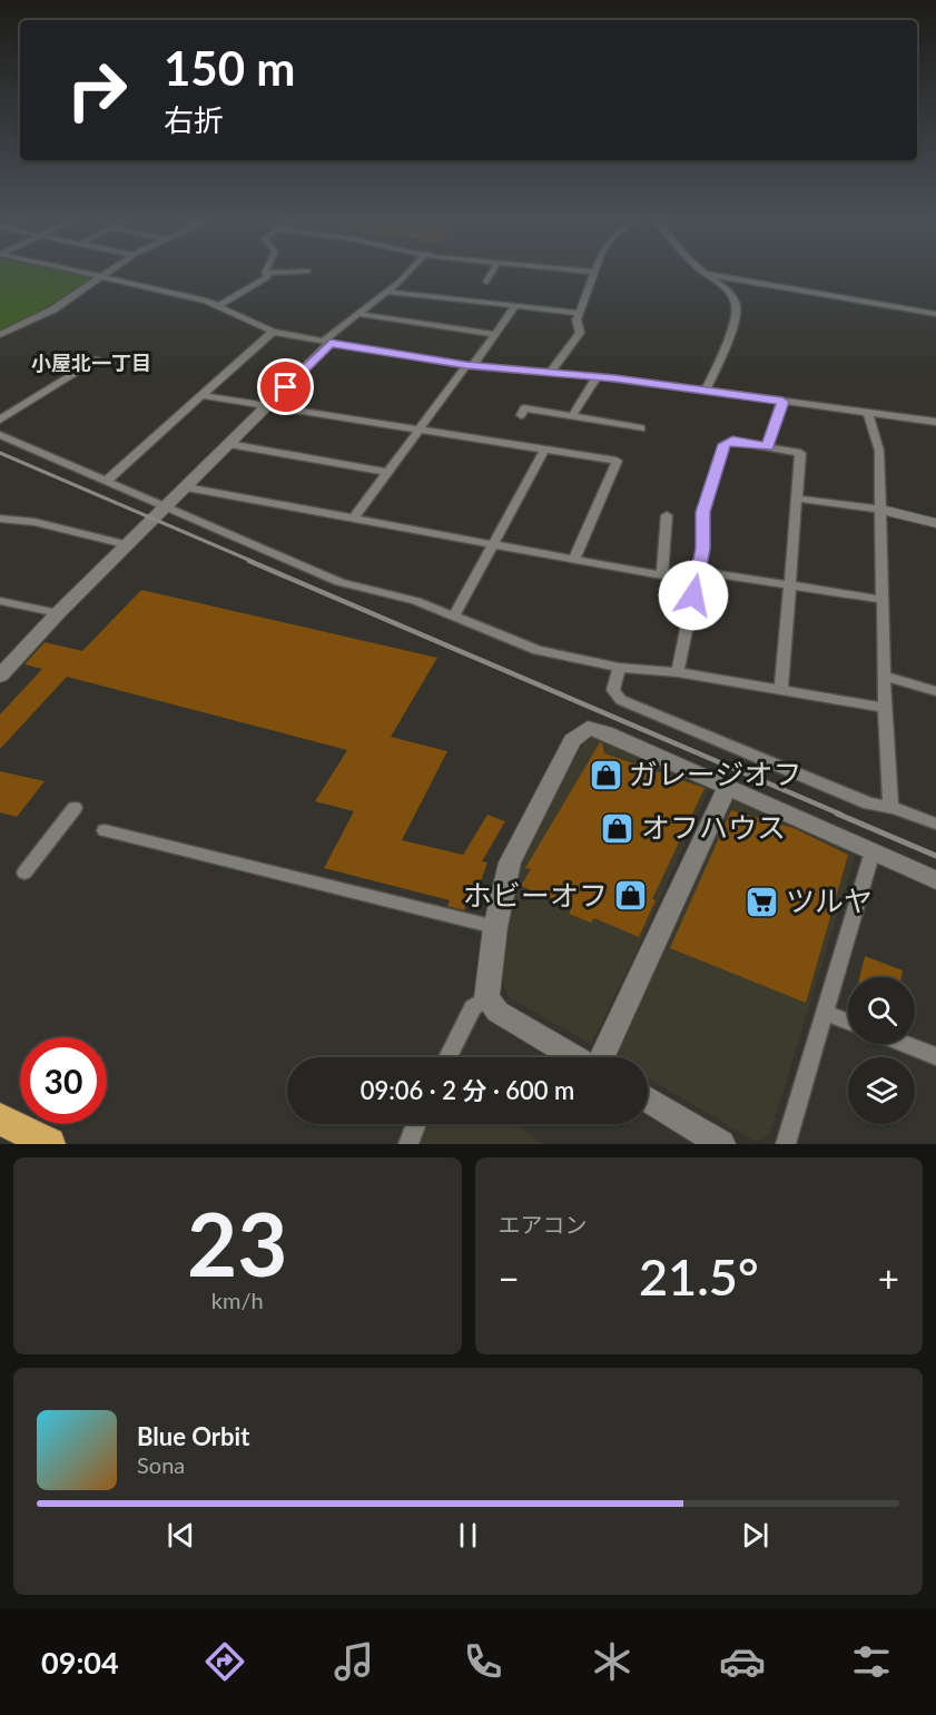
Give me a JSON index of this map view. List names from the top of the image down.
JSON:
{
  "districts": ["小屋北一丁目"],
  "places": {
    "shop": ["ガレージオフ", "オフハウス", "ホビーオフ"],
    "supermarket": ["ツルヤ"]
  },
  "page": {
    "turn": ["150 m", "右折"],
    "limit": "30",
    "trip": "09:06 · 2 分 · 600 m",
    "tile": [
      ["23", "km/h"],
      "エアコン"
    ],
    "heat": ["−", "21.5°", "+"],
    "song": ["Blue Orbit", "Sona"],
    "tabs": "09:04"
  }
}
